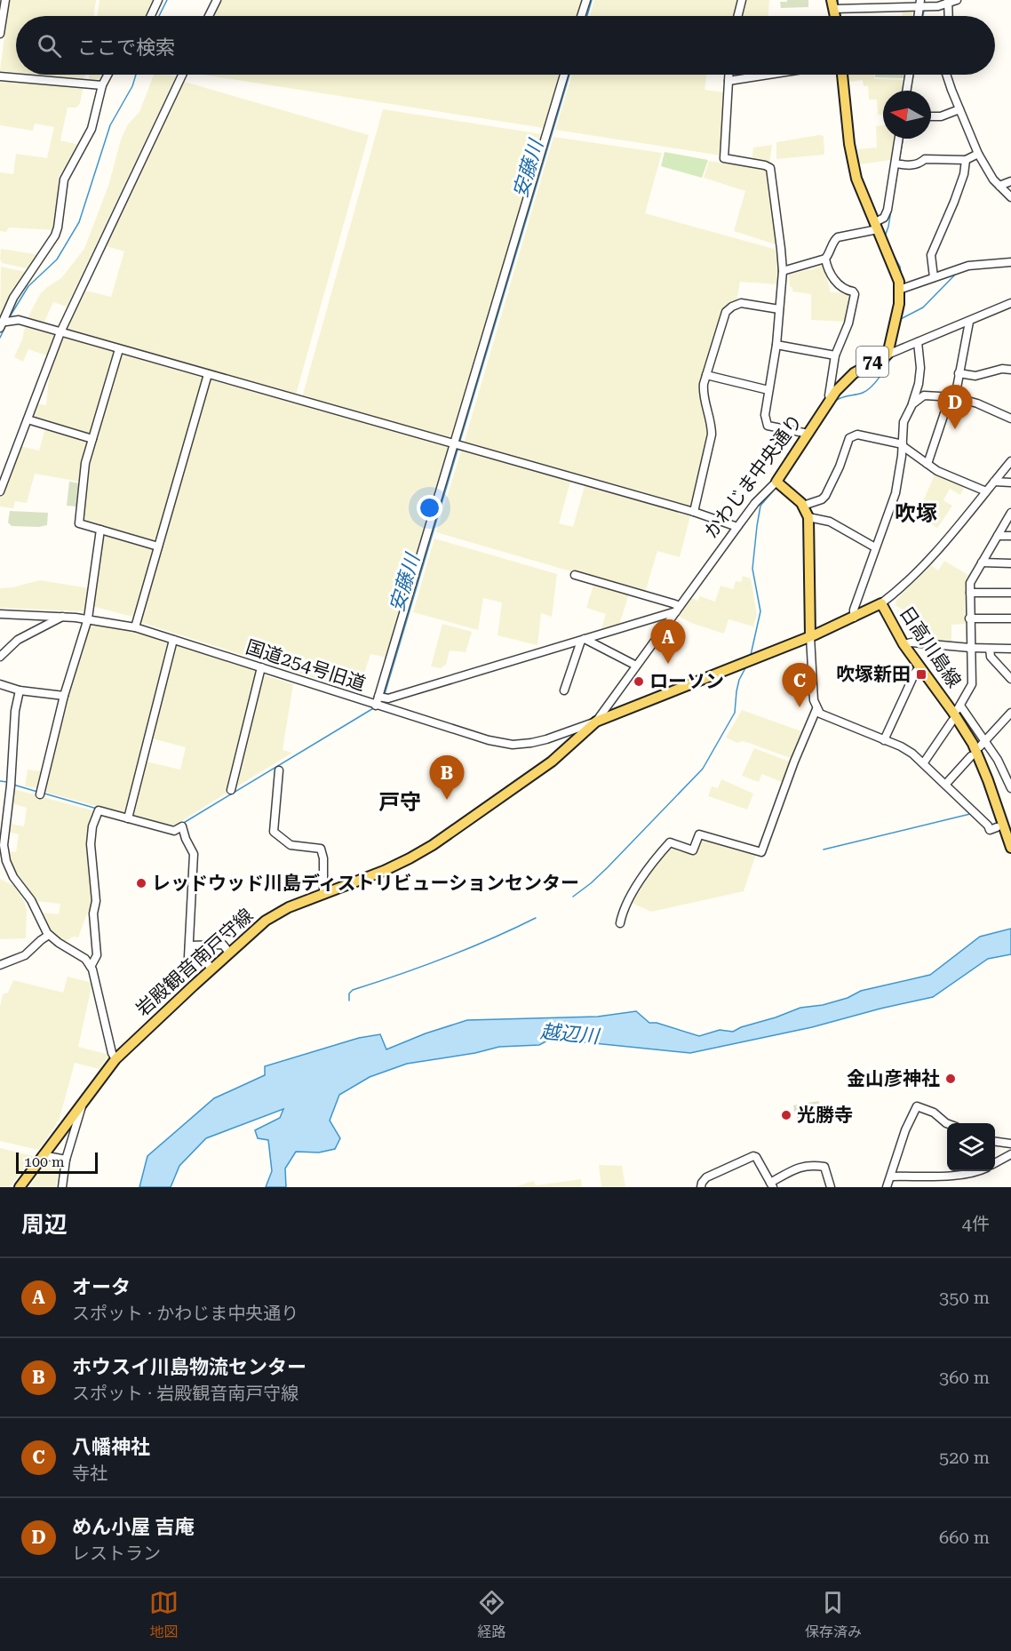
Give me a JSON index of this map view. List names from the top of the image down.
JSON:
{
  "streets": {
    "main road": [
      "74",
      "かわじま中央通り",
      "日高川島線",
      "岩殿観音南戸守線"
    ],
    "street": ["国道254号旧道"]
  },
  "crossings": [
    ["74", "かわじま中央通り"],
    ["かわじま中央通り", "国道254号旧道"],
    ["かわじま中央通り", "岩殿観音南戸守線"],
    ["日高川島線", "岩殿観音南戸守線"],
    ["国道254号旧道", "岩殿観音南戸守線"]
  ],
  "districts": ["吹塚", "戸守"],
  "water": ["安藤川", "越辺川"],
  "places": {
    "transit": ["吹塚新田"],
    "other": [
      "ローソン",
      "レッドウッド川島ディストリビューションセンター",
      "金山彦神社",
      "光勝寺"
    ]
  },
  "scale_bar": "100 m",
  "north": "left",
  "page": {
    "search": "ここで検索",
    "pins": [
      "D",
      "A",
      "C",
      "B"
    ],
    "scale": "100 m",
    "heading": ["周辺", "4件"],
    "list": [
      {
        "mark": "A",
        "name": "オータ",
        "note": "スポット · かわじま中央通り",
        "value": "350 m"
      },
      {
        "mark": "B",
        "name": "ホウスイ川島物流センター",
        "note": "スポット · 岩殿観音南戸守線",
        "value": "360 m"
      },
      {
        "mark": "C",
        "name": "八幡神社",
        "note": "寺社",
        "value": "520 m"
      },
      {
        "mark": "D",
        "name": "めん小屋 吉庵",
        "note": "レストラン",
        "value": "660 m"
      }
    ],
    "nav": ["地図", "経路", "保存済み"]
  }
}
